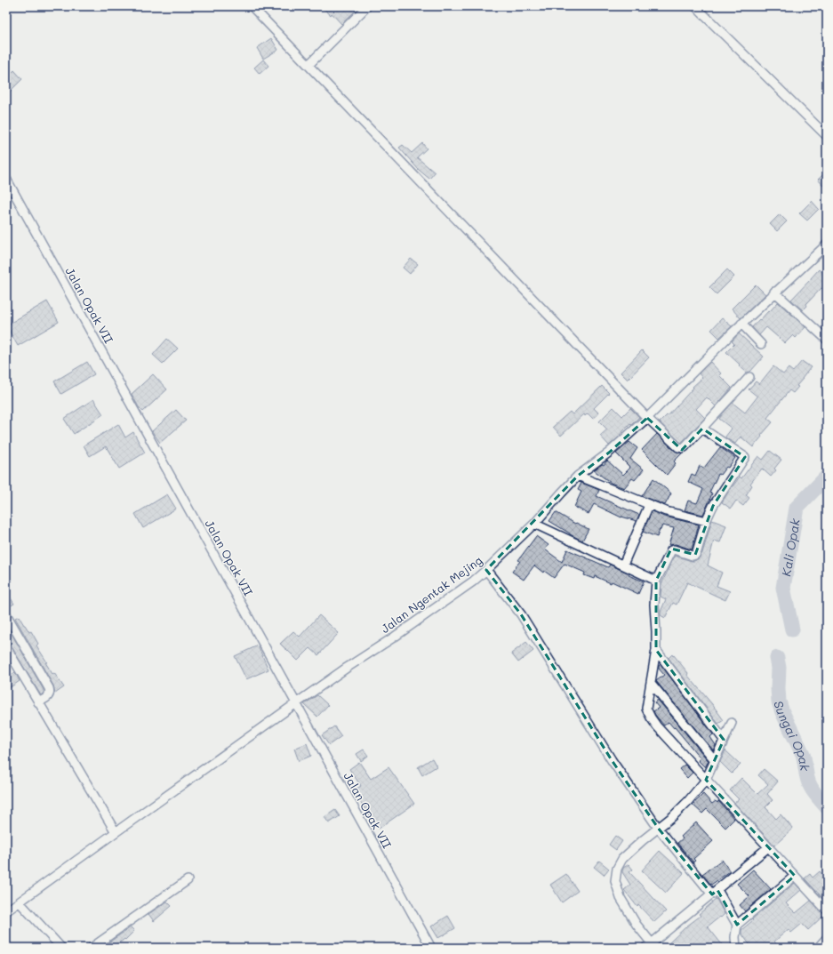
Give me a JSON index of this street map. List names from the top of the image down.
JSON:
{
  "streets": {
    "street": ["Jalan Opak VII", "Jalan Ngentak Mejing"]
  },
  "crossings": [
    ["Jalan Opak VII", "Jalan Ngentak Mejing"]
  ],
  "water": ["Kali Opak", "Sungai Opak"]
}
